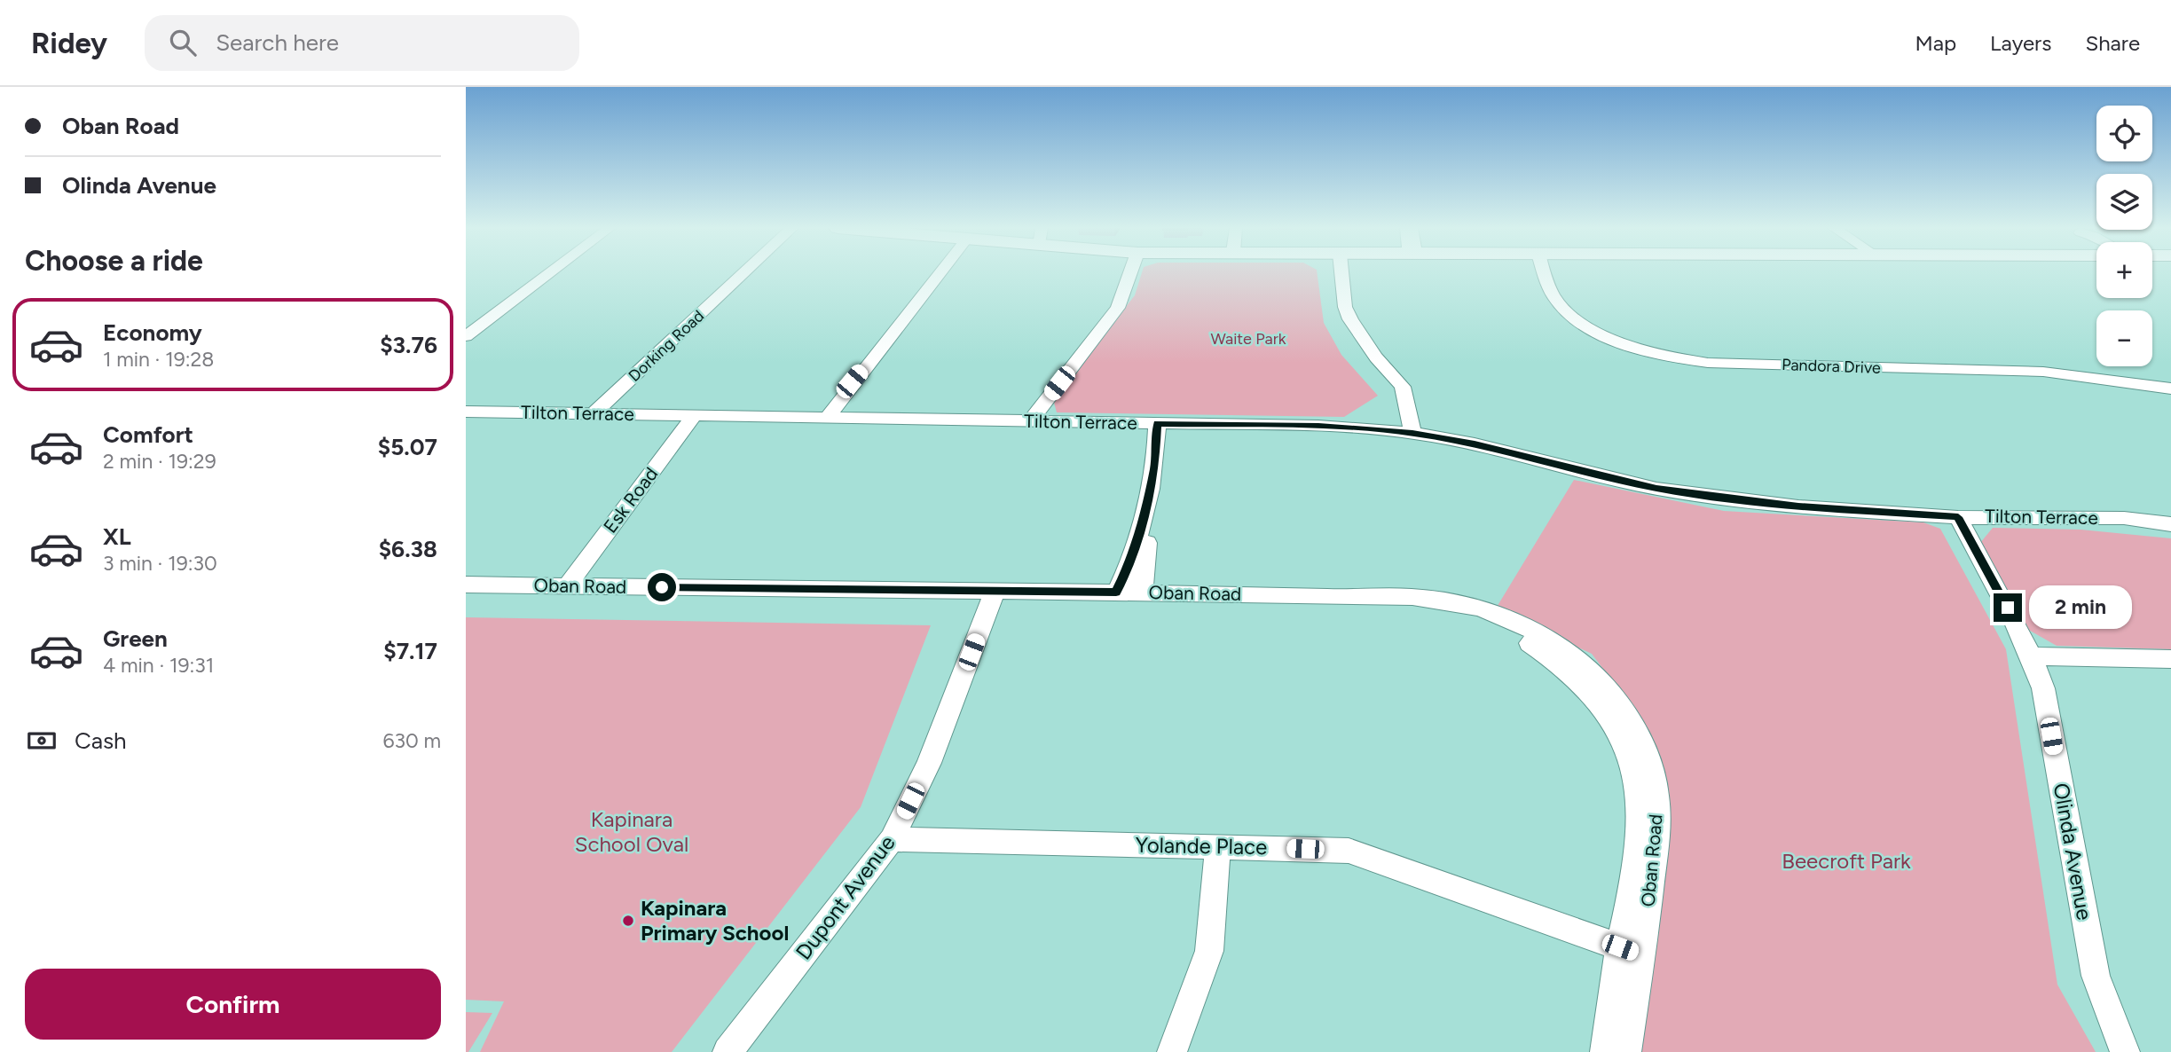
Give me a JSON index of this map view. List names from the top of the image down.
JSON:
{
  "streets": {
    "street": [
      "Dorking Road",
      "Pandora Drive",
      "Tilton Terrace",
      "Esk Road",
      "Oban Road",
      "Yolande Place",
      "Olinda Avenue",
      "Dupont Avenue"
    ]
  },
  "crossings": [
    ["Dorking Road", "Tilton Terrace"],
    ["Tilton Terrace", "Esk Road"],
    ["Tilton Terrace", "Olinda Avenue"],
    ["Esk Road", "Oban Road"],
    ["Oban Road", "Yolande Place"],
    ["Oban Road", "Dupont Avenue"],
    ["Yolande Place", "Dupont Avenue"]
  ],
  "parks": ["Waite Park", "Kapinara School Oval", "Beecroft Park"],
  "places": ["Kapinara Primary School"],
  "page": {
    "header": "Ridey",
    "search": "Search here",
    "nav": ["Map", "Layers", "Share"],
    "banner": ["Oban Road", "Olinda Avenue"],
    "map_buttons": ["+", "−"],
    "heading": "Choose a ride",
    "list": [
      {
        "name": "Economy",
        "note": "1 min · 19:28",
        "value": "$3.76"
      },
      {
        "name": "Comfort",
        "note": "2 min · 19:29",
        "value": "$5.07"
      },
      {
        "name": "XL",
        "note": "3 min · 19:30",
        "value": "$6.38"
      },
      {
        "name": "Green",
        "note": "4 min · 19:31",
        "value": "$7.17"
      }
    ],
    "bubble": "2 min",
    "pay": ["Cash", "630 m"],
    "buttons": "Confirm"
  }
}
